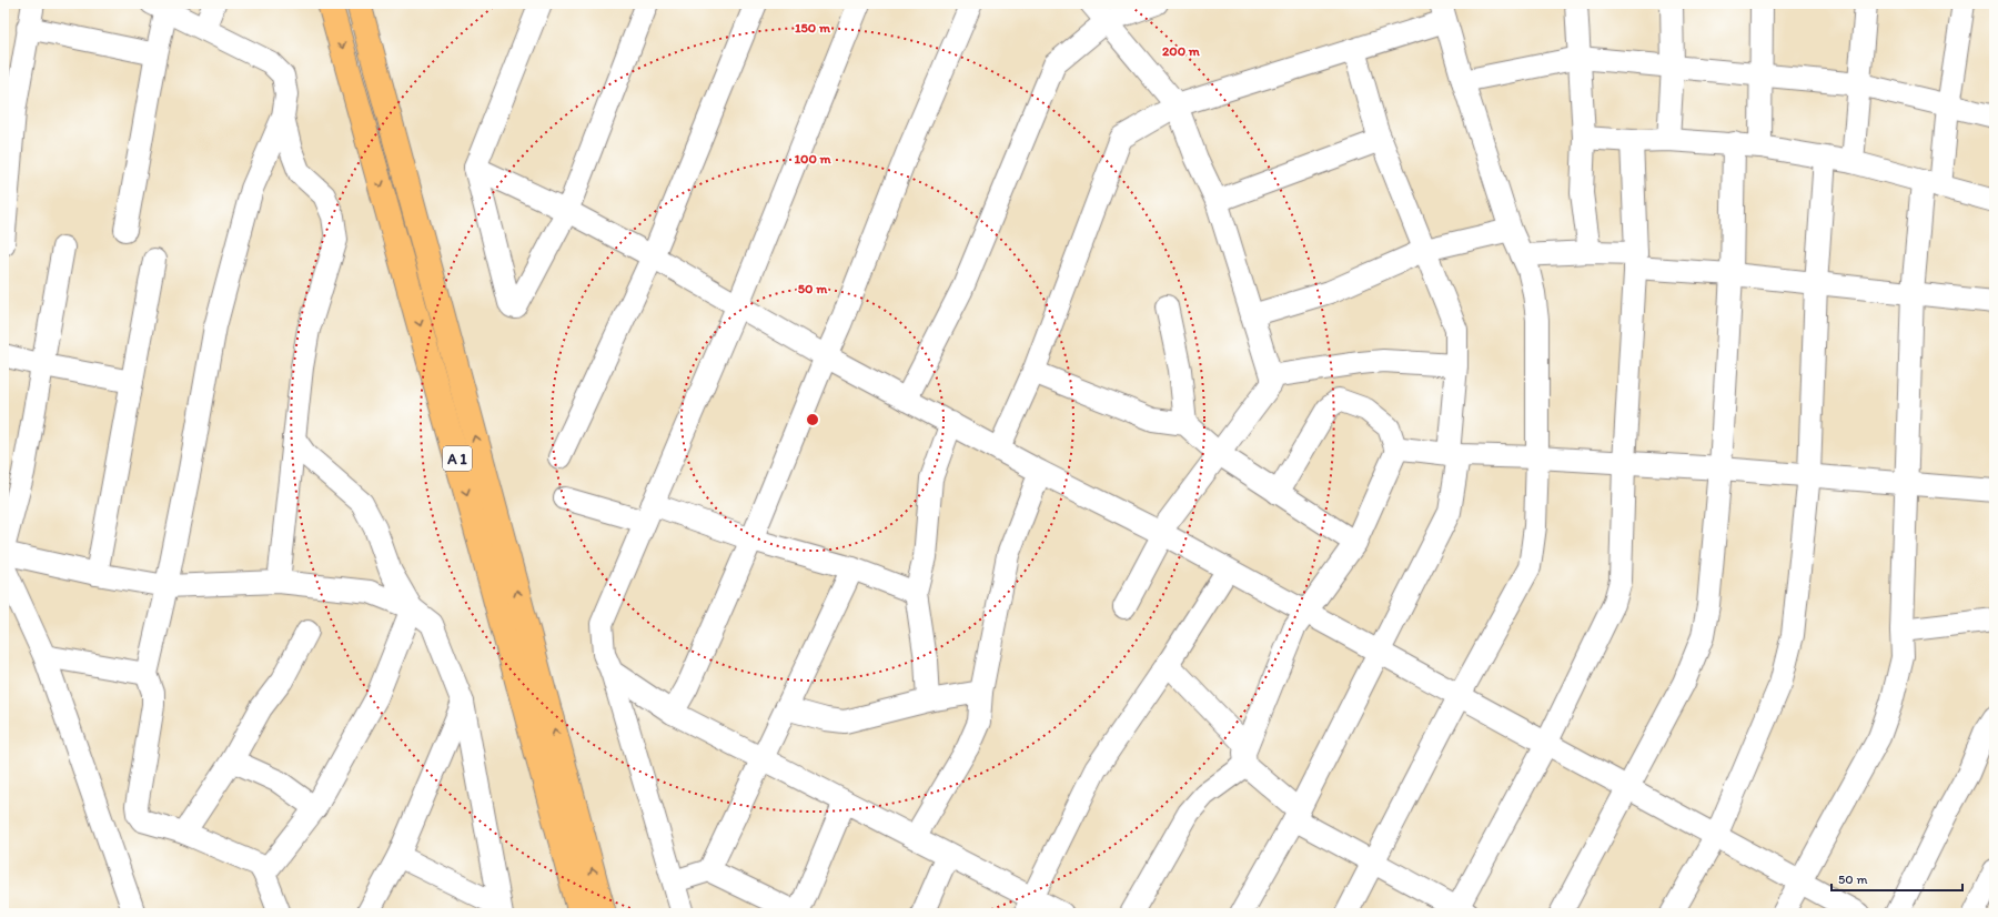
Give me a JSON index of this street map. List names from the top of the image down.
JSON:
{
  "streets": {
    "highway": ["A 1"]
  },
  "scale_bar": "50 m",
  "rings": [
    "150 m",
    "200 m",
    "100 m",
    "50 m"
  ]
}
